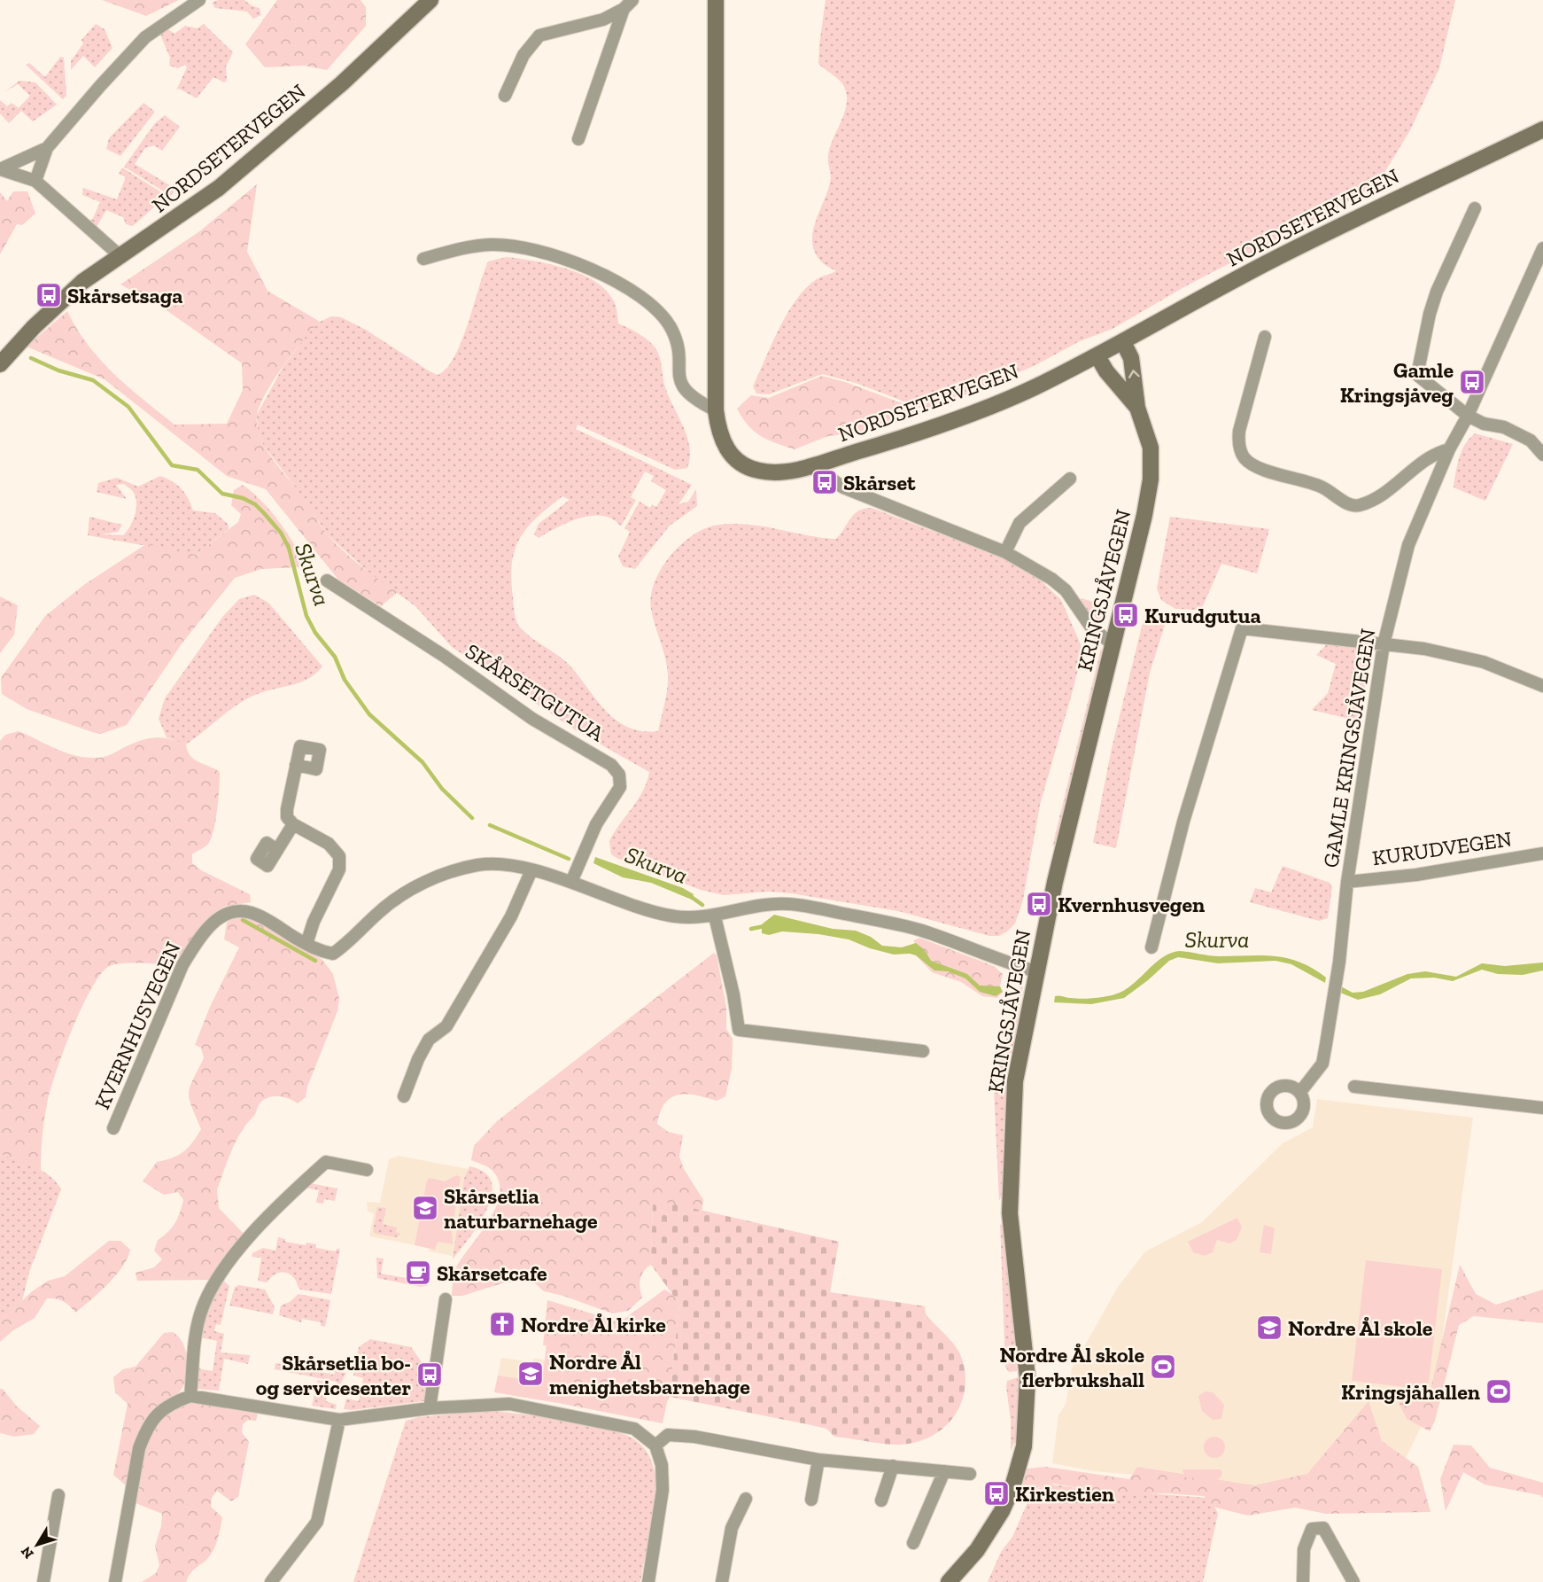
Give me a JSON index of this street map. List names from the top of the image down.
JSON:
{
  "streets": {
    "main road": ["NORDSETERVEGEN", "KRINGSJÅVEGEN"],
    "street": [
      "SKÅRSETGUTUA",
      "GAMLE KRINGSJÅVEGEN",
      "KURUDVEGEN",
      "KVERNHUSVEGEN"
    ]
  },
  "crossings": [
    ["NORDSETERVEGEN", "KRINGSJÅVEGEN"],
    ["KRINGSJÅVEGEN", "KVERNHUSVEGEN"],
    ["SKÅRSETGUTUA", "KVERNHUSVEGEN"],
    ["GAMLE KRINGSJÅVEGEN", "KURUDVEGEN"]
  ],
  "water": ["Skurva"],
  "places": {
    "bus stop": [
      "Skårsetsaga",
      "Gamle Kringsjåveg",
      "Skårset",
      "Kurudgutua",
      "Kvernhusvegen",
      "Skårsetlia bo- og servicesenter",
      "Kirkestien"
    ],
    "school or university": ["Skårsetlia naturbarnehage", "Nordre Ål skole", "Nordre Ål menighetsbarnehage"],
    "cafe": ["Skårsetcafe"],
    "church": ["Nordre Ål kirke"],
    "sports": ["Nordre Ål skole flerbrukshall", "Kringsjåhallen"]
  },
  "north": "bottom left"
}
